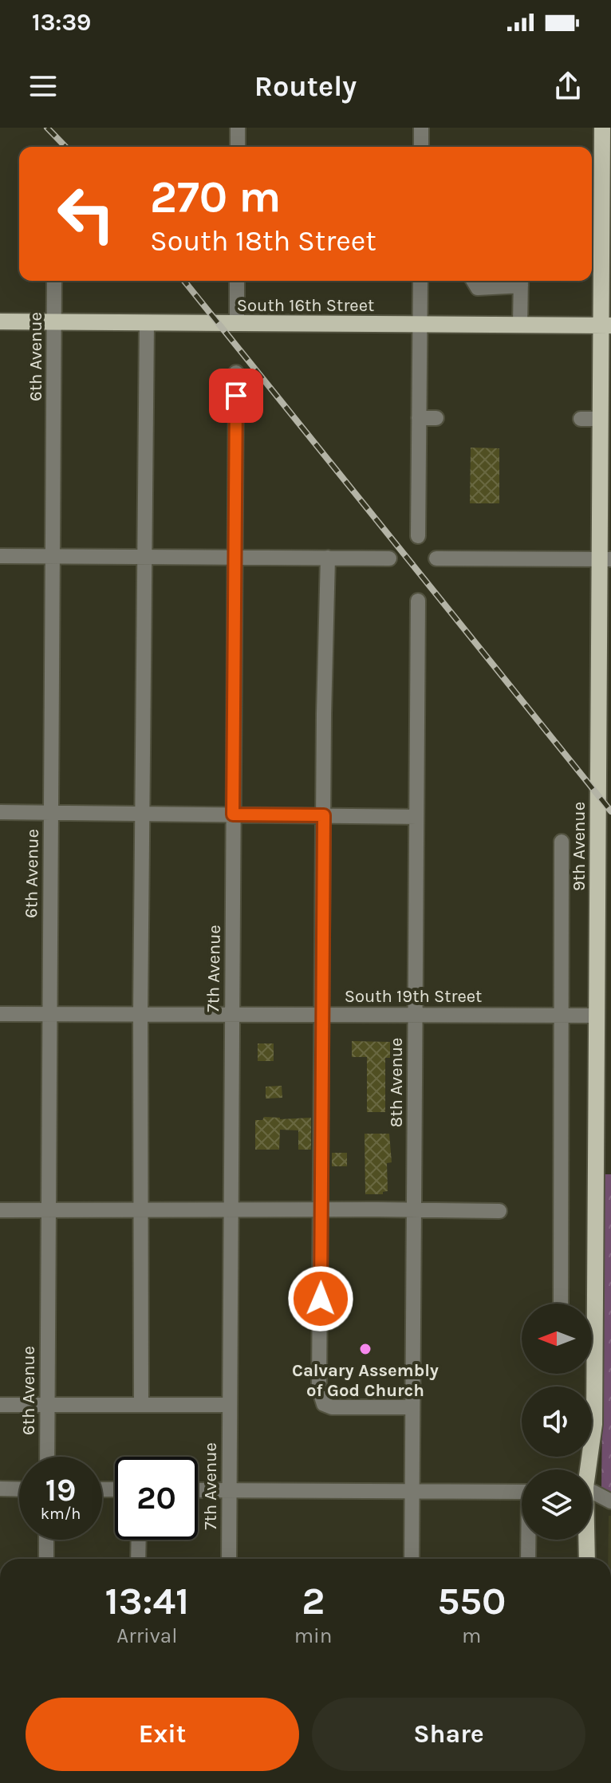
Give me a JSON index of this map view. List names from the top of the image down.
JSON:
{
  "streets": {
    "main road": ["South 16th Street", "9th Avenue"],
    "street": [
      "6th Avenue",
      "7th Avenue",
      "South 19th Street",
      "8th Avenue"
    ]
  },
  "crossings": [
    ["South 16th Street", "6th Avenue"],
    ["South 16th Street", "9th Avenue"],
    ["6th Avenue", "South 19th Street"],
    ["9th Avenue", "South 19th Street"],
    ["7th Avenue", "South 19th Street"],
    ["South 19th Street", "8th Avenue"]
  ],
  "places": ["Calvary Assembly of God Church"],
  "north": "left",
  "page": {
    "status": "13:39",
    "header": "Routely",
    "turn": ["270 m", "South 18th Street"],
    "speed": "19 km/h",
    "limit": "20",
    "eta": [
      "13:41",
      "Arrival",
      "2",
      "min",
      "550",
      "m"
    ],
    "buttons": ["Exit", "Share"]
  }
}
